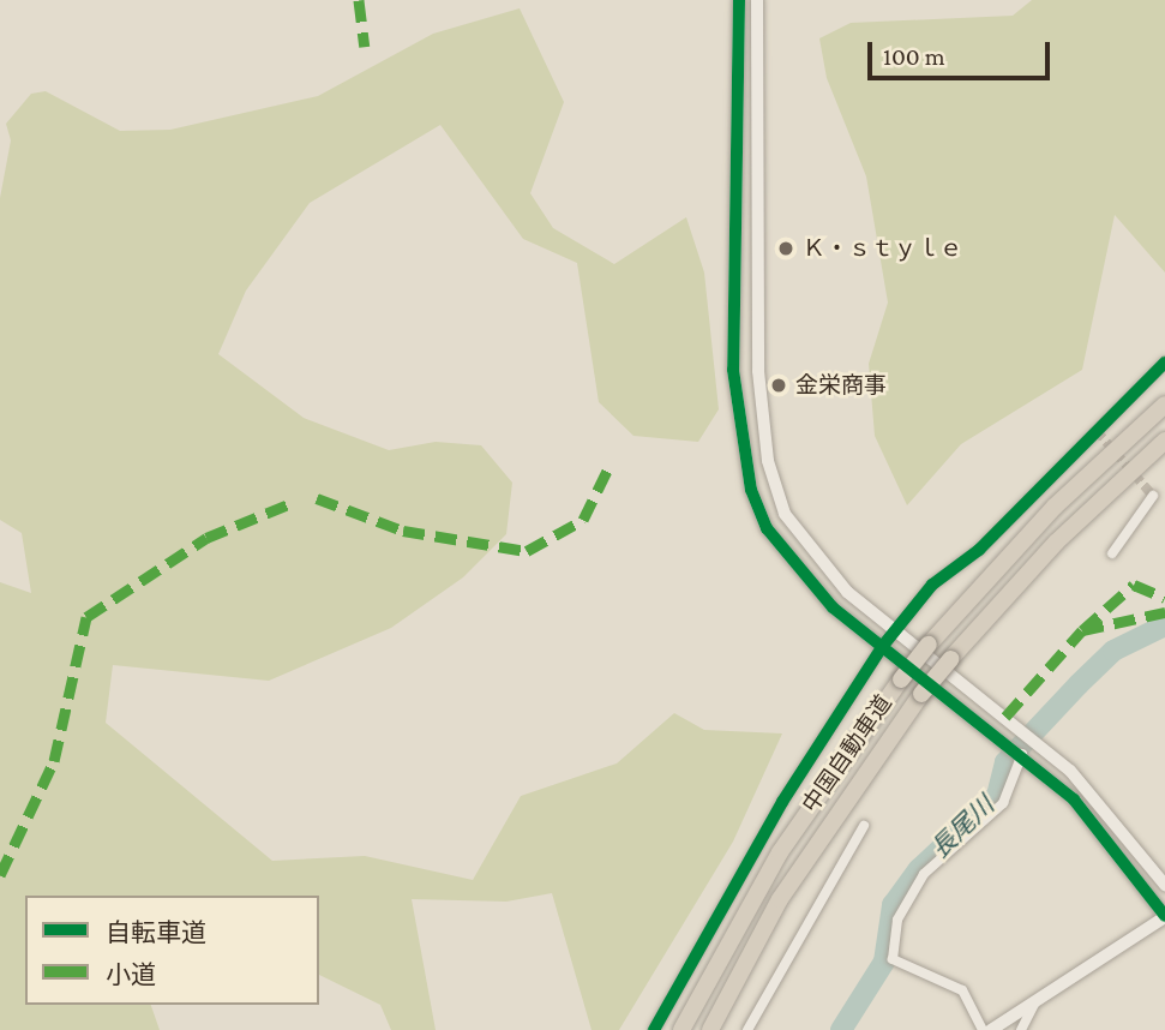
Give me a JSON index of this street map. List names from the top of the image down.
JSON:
{
  "streets": {
    "highway": ["中国自動車道"]
  },
  "water": ["長尾川"],
  "places": ["Ｋ・ｓｔｙｌｅ", "金栄商事"],
  "legend": ["自転車道", "小道"],
  "scale_bar": "100 m"
}
